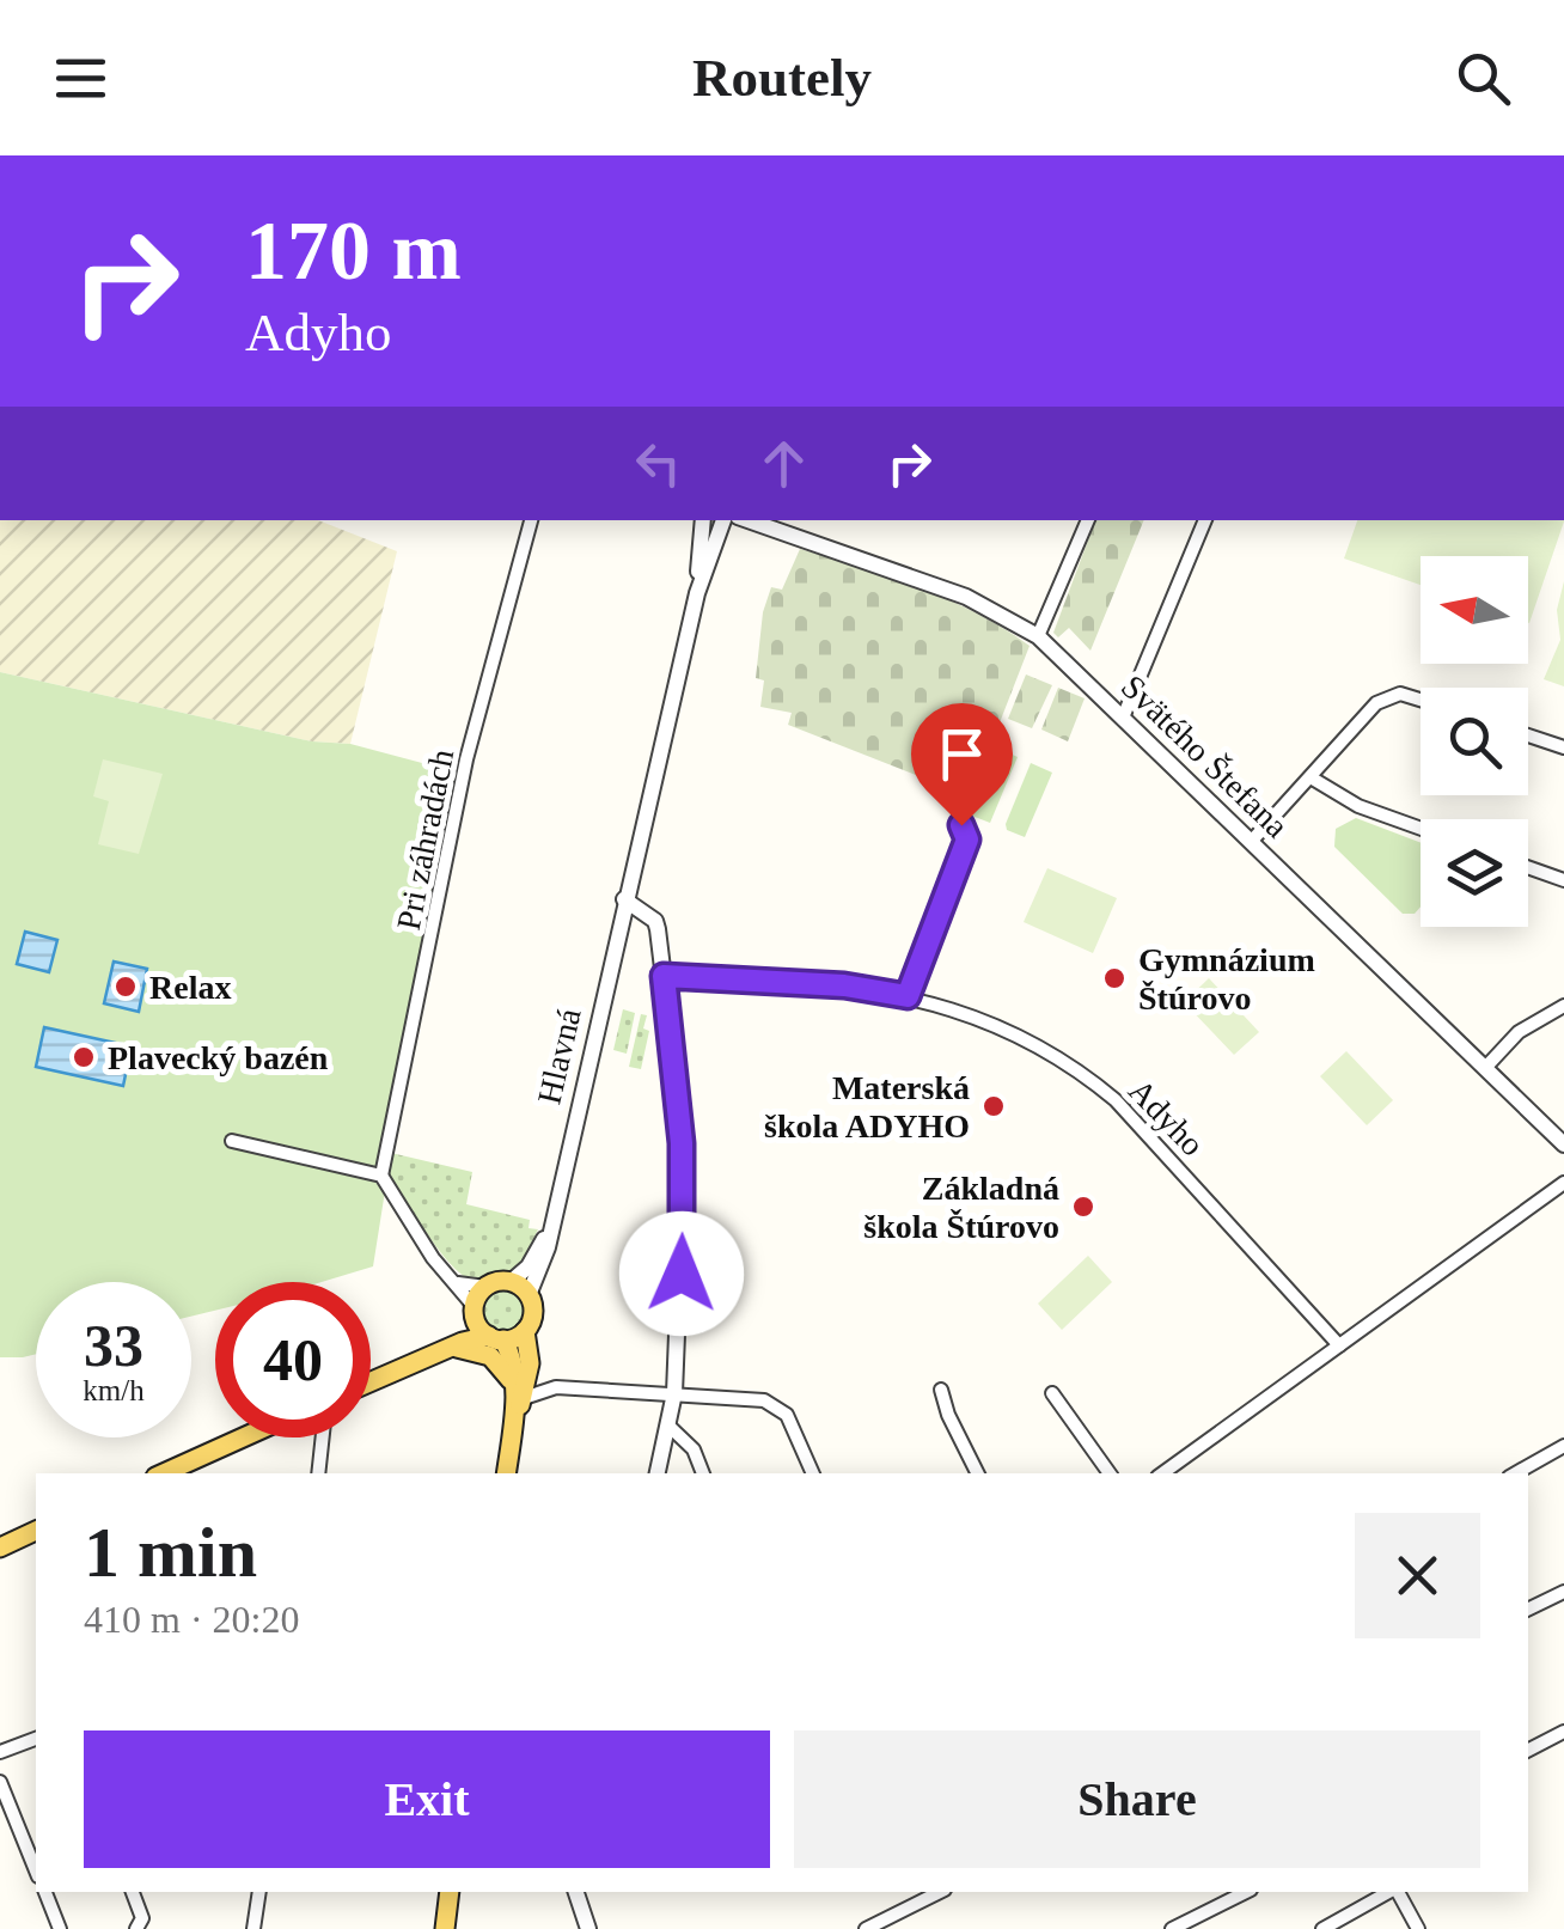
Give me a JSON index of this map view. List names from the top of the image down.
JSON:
{
  "streets": {
    "street": [
      "Svätého Štefana",
      "Pri záhradách",
      "Hlavná",
      "Adyho"
    ]
  },
  "places": [
    "Gymnázium Štúrovo",
    "Relax",
    "Plavecký bazén",
    "Materská škola ADYHO",
    "Základná škola Štúrovo"
  ],
  "north": "left",
  "page": {
    "header": "Routely",
    "turn": ["170 m", "Adyho"],
    "speed": "33 km/h",
    "limit": "40",
    "heading": ["1 min", "410 m · 20:20"],
    "buttons": ["Exit", "Share"]
  }
}
